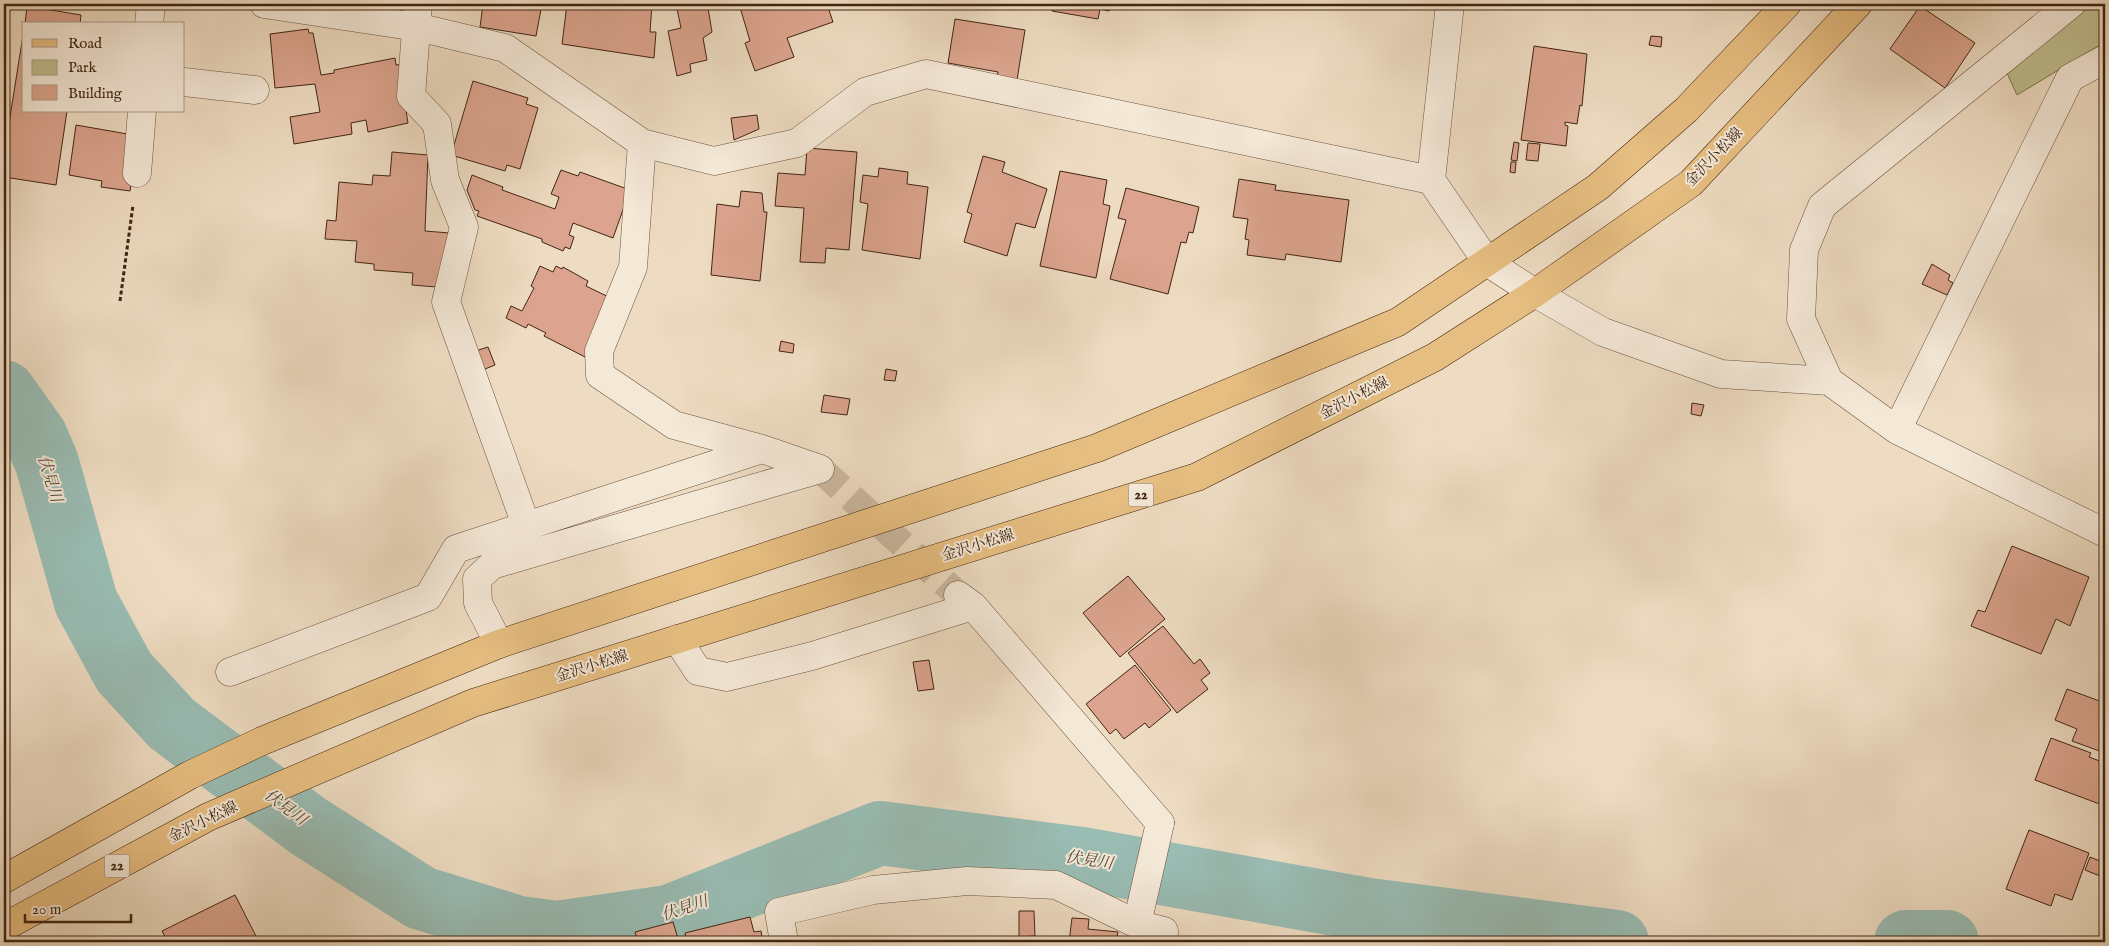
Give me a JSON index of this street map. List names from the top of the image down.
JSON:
{
  "streets": {
    "main road": ["金沢小松線", "22"]
  },
  "water": ["伏見川"],
  "legend": ["Road", "Park", "Building"],
  "scale_bar": "20 m"
}
